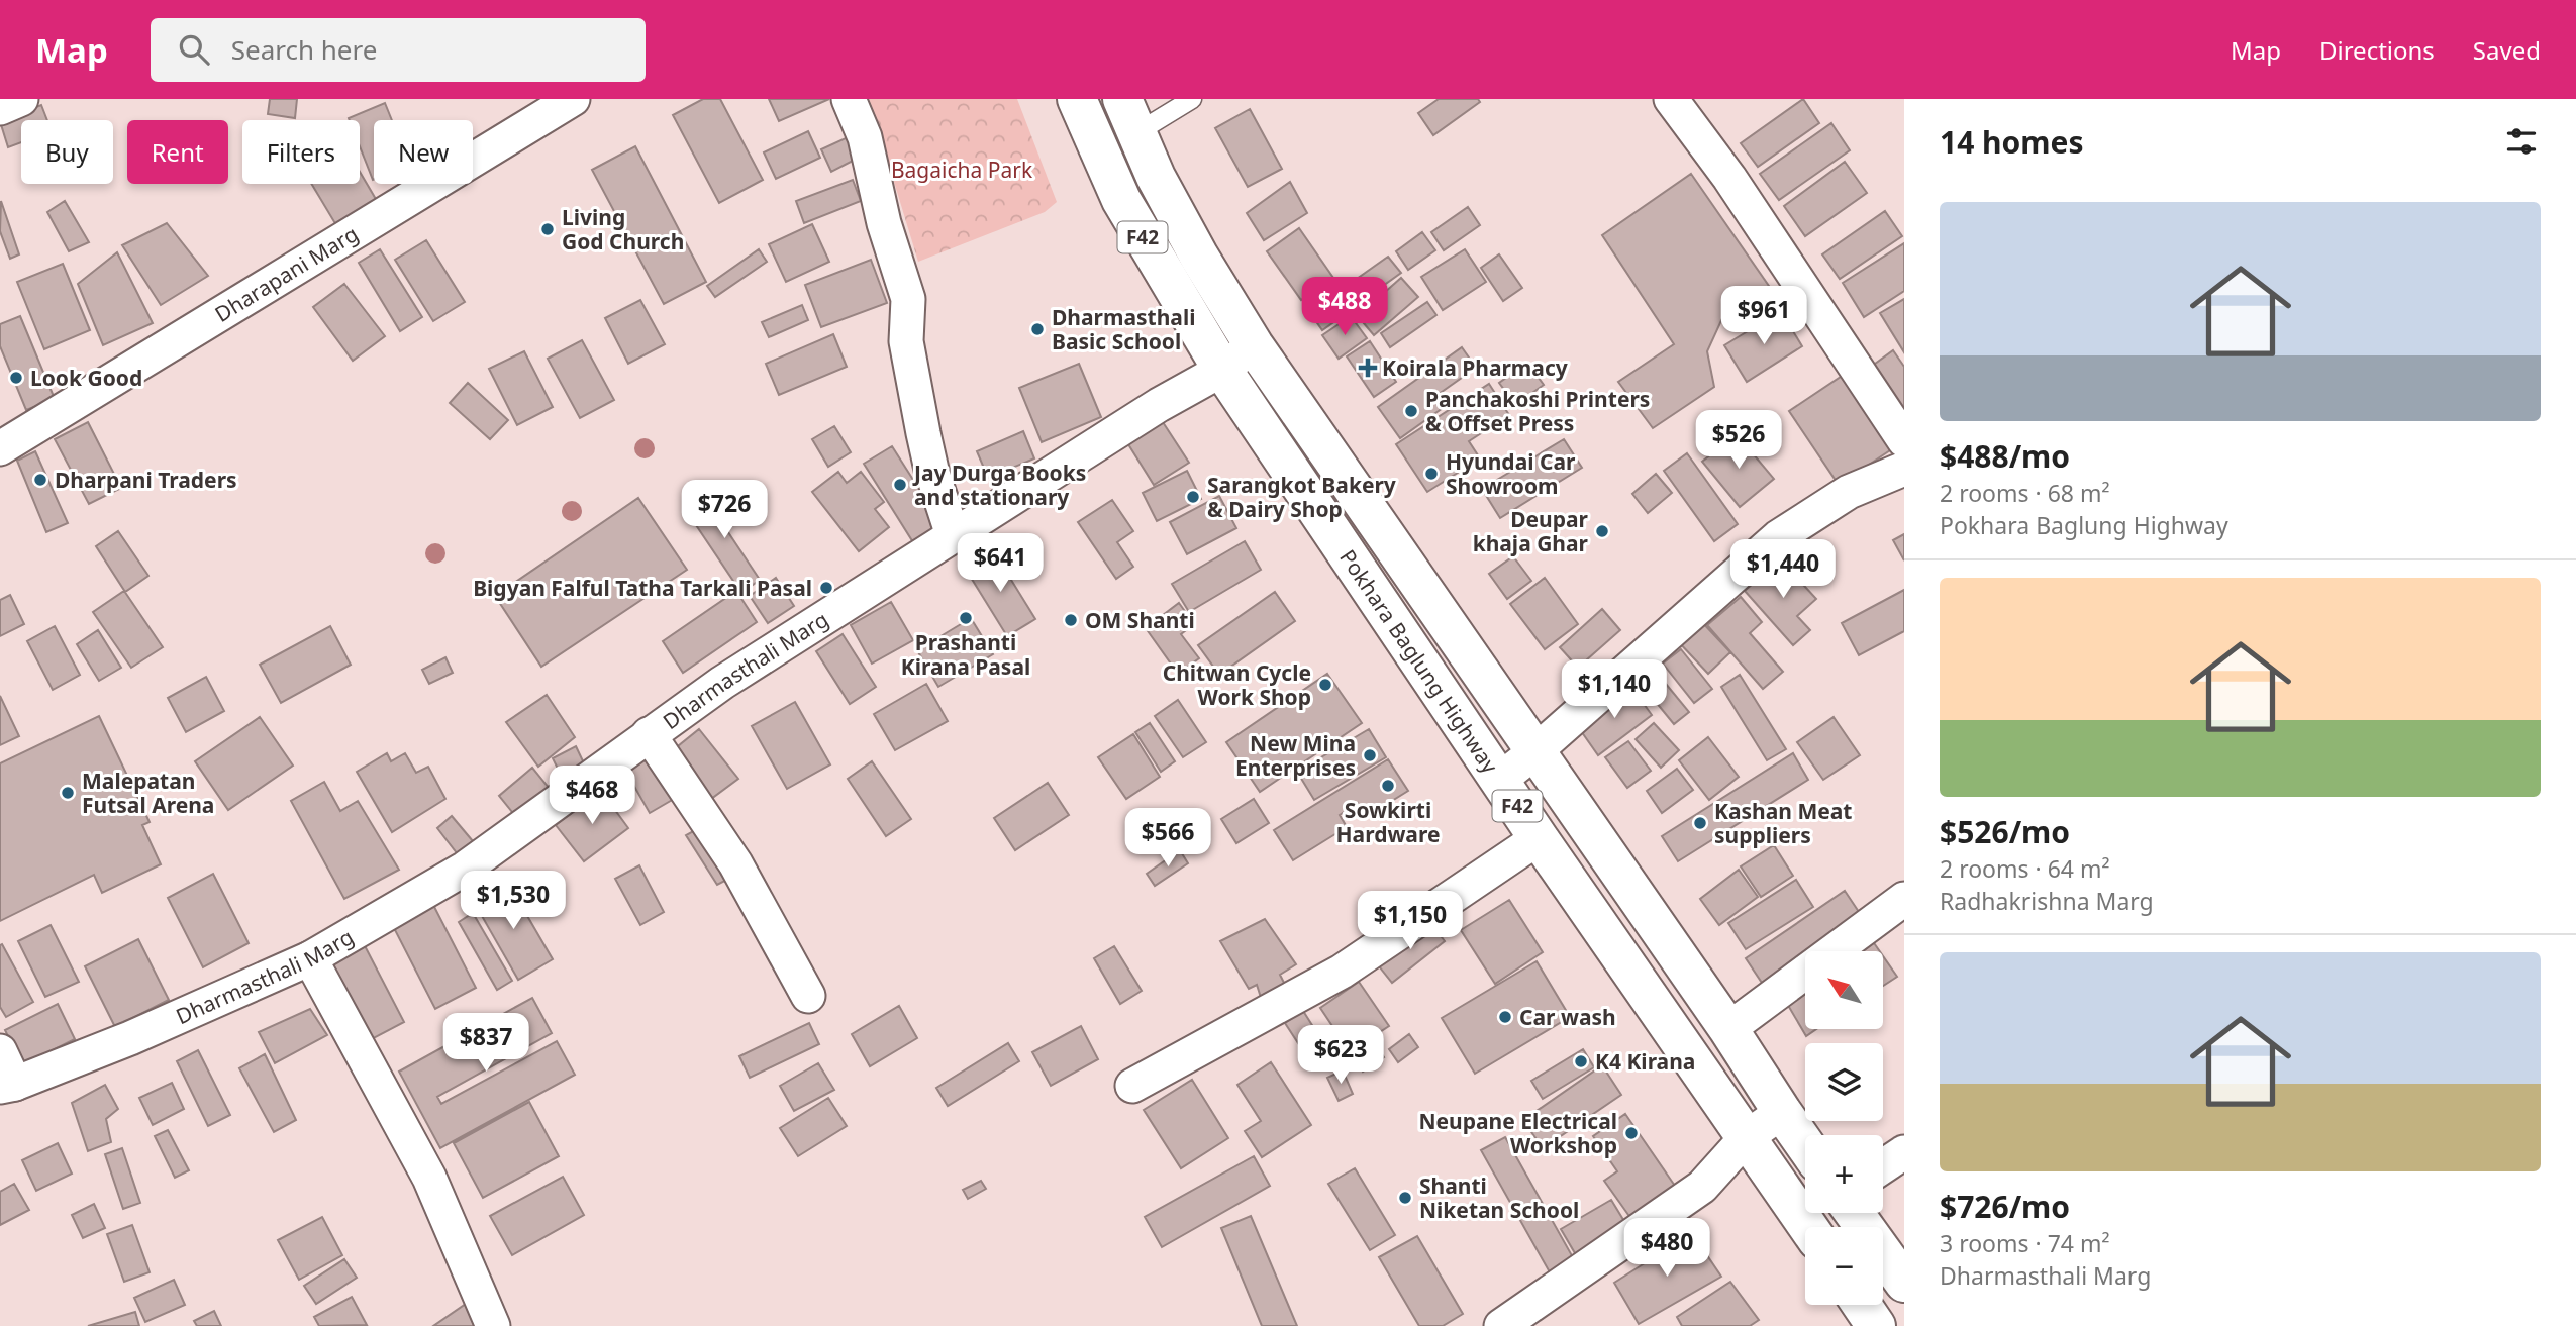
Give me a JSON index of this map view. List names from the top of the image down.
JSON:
{
  "streets": {
    "highway": ["F42", "Pokhara Baglung Highway"],
    "street": ["Dharapani Marg", "Dharmasthali Marg"]
  },
  "crossings": [
    ["Pokhara Baglung Highway", "Dharmasthali Marg"]
  ],
  "parks": ["Bagaicha Park"],
  "places": {
    "other": [
      "Living God Church",
      "Dharmasthali Basic School",
      "Look Good",
      "Panchakoshi Printers & Offset Press",
      "Hyundai Car Showroom",
      "Dharpani Traders",
      "Jay Durga Books and stationary",
      "Sarangkot Bakery & Dairy Shop",
      "Deupar khaja Ghar",
      "Bigyan Falful Tatha Tarkali Pasal",
      "Prashanti Kirana Pasal",
      "OM Shanti",
      "Chitwan Cycle Work Shop",
      "New Mina Enterprises",
      "Sowkirti Hardware",
      "Malepatan Futsal Arena",
      "Kashan Meat suppliers",
      "Car wash",
      "K4 Kirana",
      "Neupane Electrical Workshop",
      "Shanti Niketan School"
    ],
    "health": ["Koirala Pharmacy"]
  },
  "north": "top left",
  "page": {
    "header": "Map",
    "search": "Search here",
    "nav": ["Map", "Directions", "Saved"],
    "heading": "14 homes",
    "chip": [
      "Buy",
      "Rent",
      "Filters",
      "New"
    ],
    "list": [
      {
        "name": "$488/mo",
        "note": "2 rooms · 68 m² · Pokhara Baglung Highway"
      },
      {
        "name": "$526/mo",
        "note": "2 rooms · 64 m² · Radhakrishna Marg"
      },
      {
        "name": "$726/mo",
        "note": "3 rooms · 74 m² · Dharmasthali Marg"
      }
    ],
    "price": [
      "$488",
      "$961",
      "$526",
      "$726",
      "$641",
      "$1,440",
      "$1,140",
      "$468",
      "$566",
      "$1,530",
      "$1,150",
      "$837",
      "$623",
      "$480"
    ],
    "map_buttons": ["+", "−"]
  }
}
